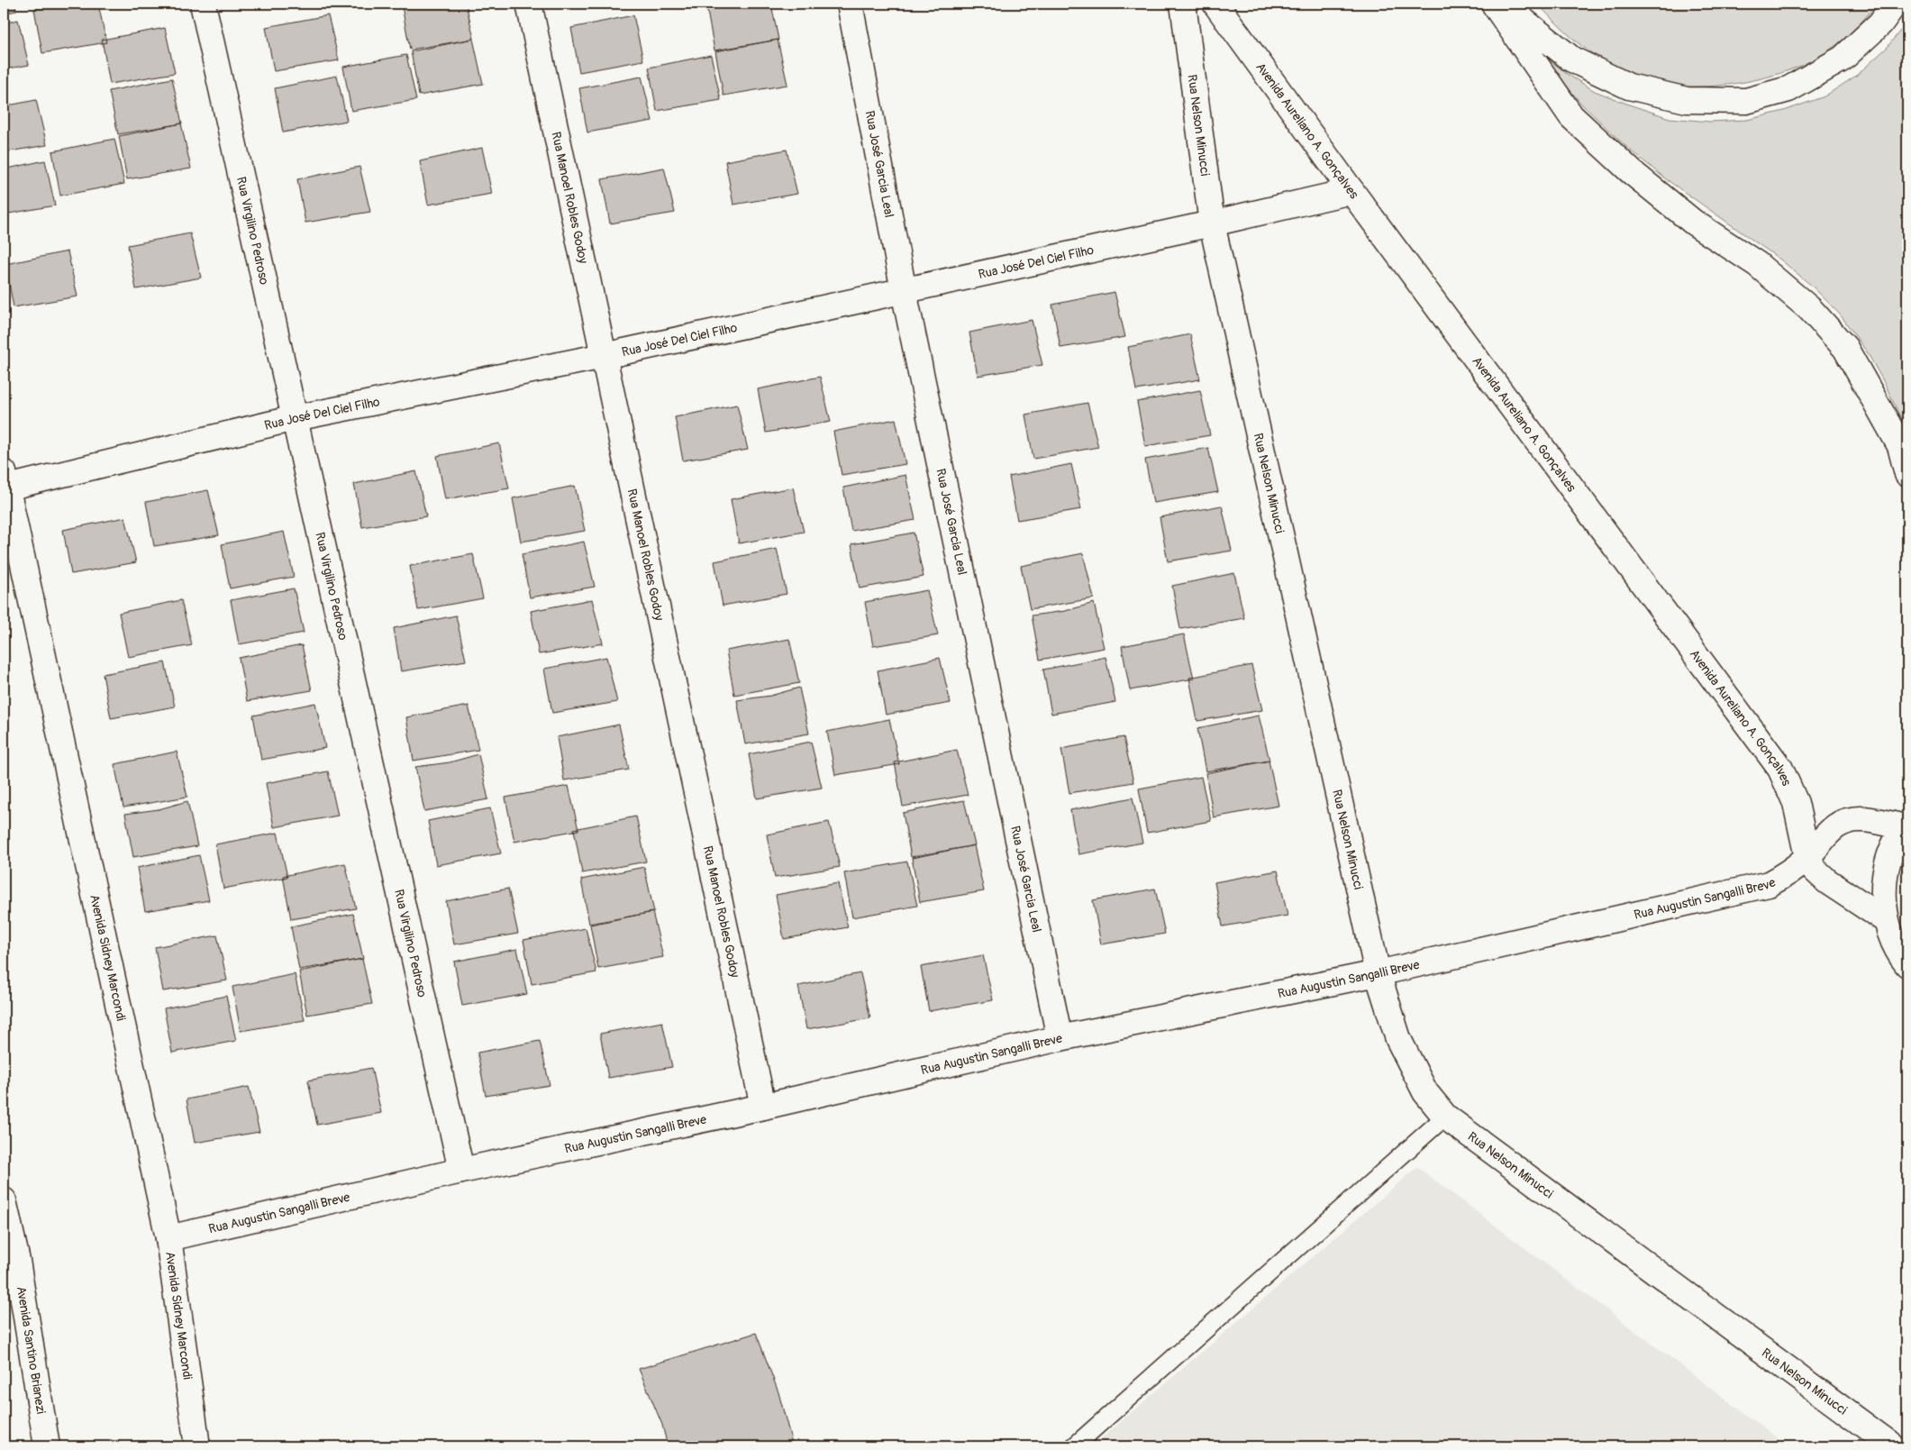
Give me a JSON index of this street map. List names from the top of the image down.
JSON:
{
  "streets": {
    "main road": [
      "Rua Nelson Minucci",
      "Avenida Aureliano A. Gonçalves",
      "Rua José Garcia Leal",
      "Rua Manoel Robles Godoy",
      "Rua Virgilino Pedroso",
      "Rua José Del Ciel Filho",
      "Rua Augustin Sangalli Breve",
      "Avenida Sidney Marcondi",
      "Avenida Santino Brianezi"
    ]
  },
  "crossings": [
    ["Rua Nelson Minucci", "Rua José Del Ciel Filho"],
    ["Rua Nelson Minucci", "Rua Augustin Sangalli Breve"],
    ["Avenida Aureliano A. Gonçalves", "Rua José Del Ciel Filho"],
    ["Avenida Aureliano A. Gonçalves", "Rua Augustin Sangalli Breve"],
    ["Rua José Garcia Leal", "Rua José Del Ciel Filho"],
    ["Rua José Garcia Leal", "Rua Augustin Sangalli Breve"],
    ["Rua Manoel Robles Godoy", "Rua José Del Ciel Filho"],
    ["Rua Manoel Robles Godoy", "Rua Augustin Sangalli Breve"],
    ["Rua Virgilino Pedroso", "Rua José Del Ciel Filho"],
    ["Rua Virgilino Pedroso", "Rua Augustin Sangalli Breve"],
    ["Rua José Del Ciel Filho", "Avenida Sidney Marcondi"],
    ["Rua Augustin Sangalli Breve", "Avenida Sidney Marcondi"]
  ]
}
